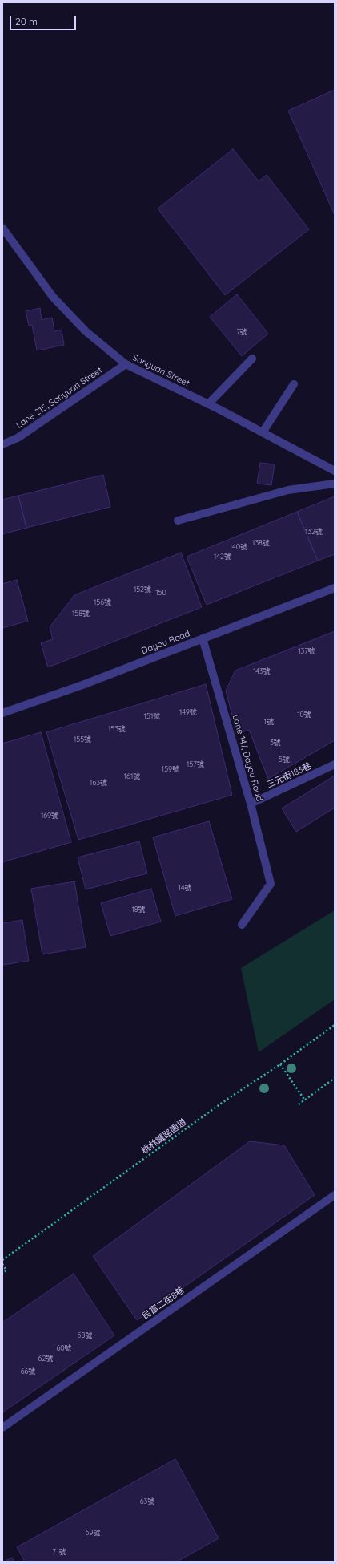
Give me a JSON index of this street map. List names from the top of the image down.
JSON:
{
  "streets": {
    "street": [
      "Sanyuan Street",
      "Lane 215, Sanyuan Street",
      "Dayou Road",
      "Lane 147, Dayou Road",
      "三元街183巷",
      "民富二街8巷"
    ],
    "path": ["桃林鐵路園道"]
  },
  "crossings": [
    ["Sanyuan Street", "Lane 215, Sanyuan Street"],
    ["Dayou Road", "Lane 147, Dayou Road"],
    ["Lane 147, Dayou Road", "三元街183巷"]
  ],
  "house_numbers": [
    "7號",
    "132號",
    "138號",
    "140號",
    "142號",
    "152號",
    "150",
    "156號",
    "158號",
    "137號",
    "143號",
    "149號",
    "10號",
    "151號",
    "1號",
    "153號",
    "155號",
    "3號",
    "5號",
    "157號",
    "159號",
    "161號",
    "163號",
    "169號",
    "14號",
    "18號",
    "58號",
    "60號",
    "62號",
    "66號",
    "63號",
    "69號",
    "71號"
  ],
  "scale_bar": "20 m"
}
